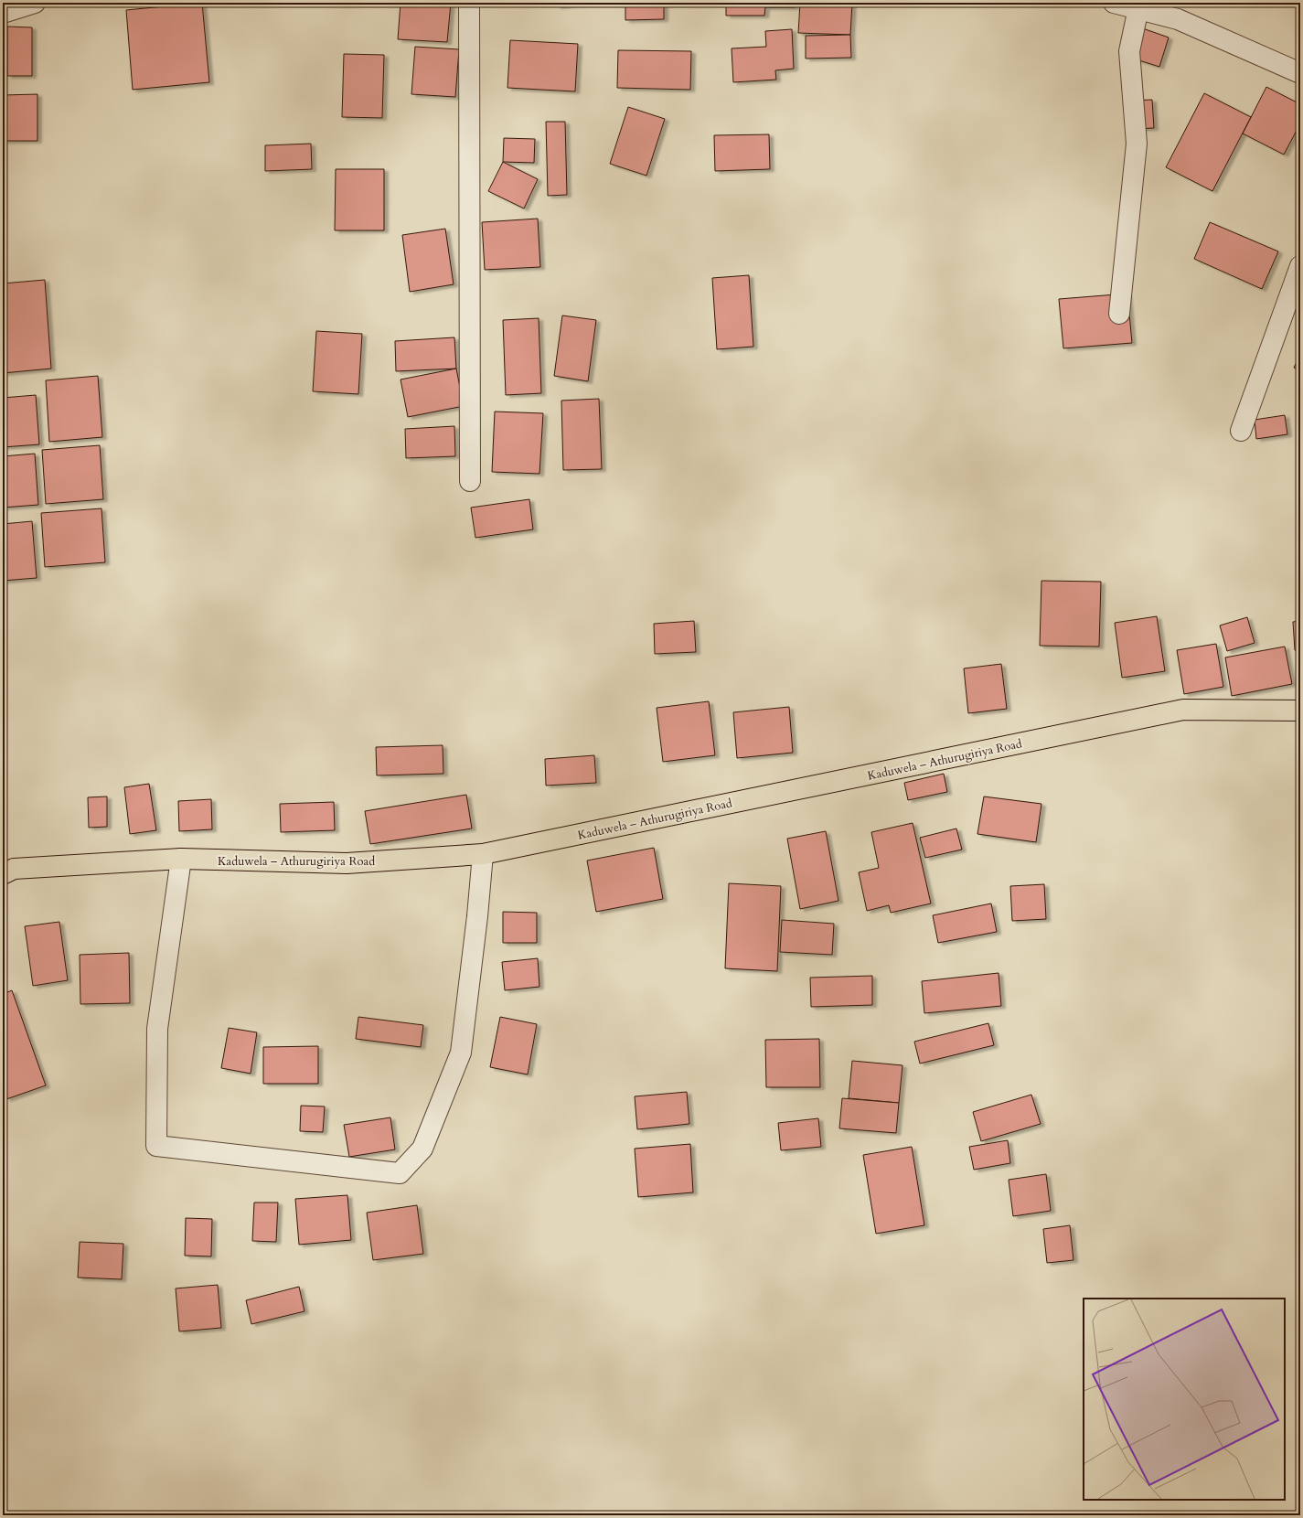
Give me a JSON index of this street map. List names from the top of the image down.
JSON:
{
  "streets": {
    "main road": ["Kaduwela – Athurugiriya Road"]
  }
}
